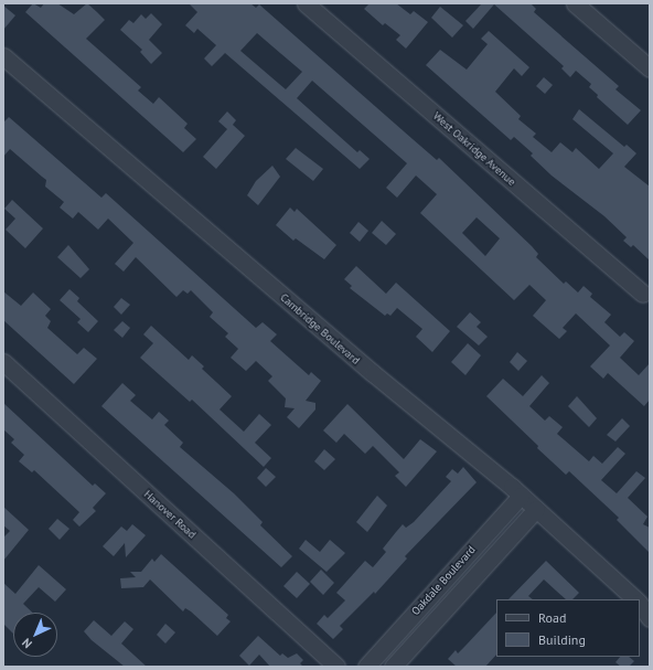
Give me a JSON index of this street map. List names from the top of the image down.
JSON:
{
  "streets": {
    "street": [
      "West Oakridge Avenue",
      "Cambridge Boulevard",
      "Hanover Road",
      "Oakdale Boulevard"
    ]
  },
  "crossings": [
    ["Cambridge Boulevard", "Oakdale Boulevard"]
  ],
  "legend": ["Road", "Building"],
  "north": "bottom left"
}
